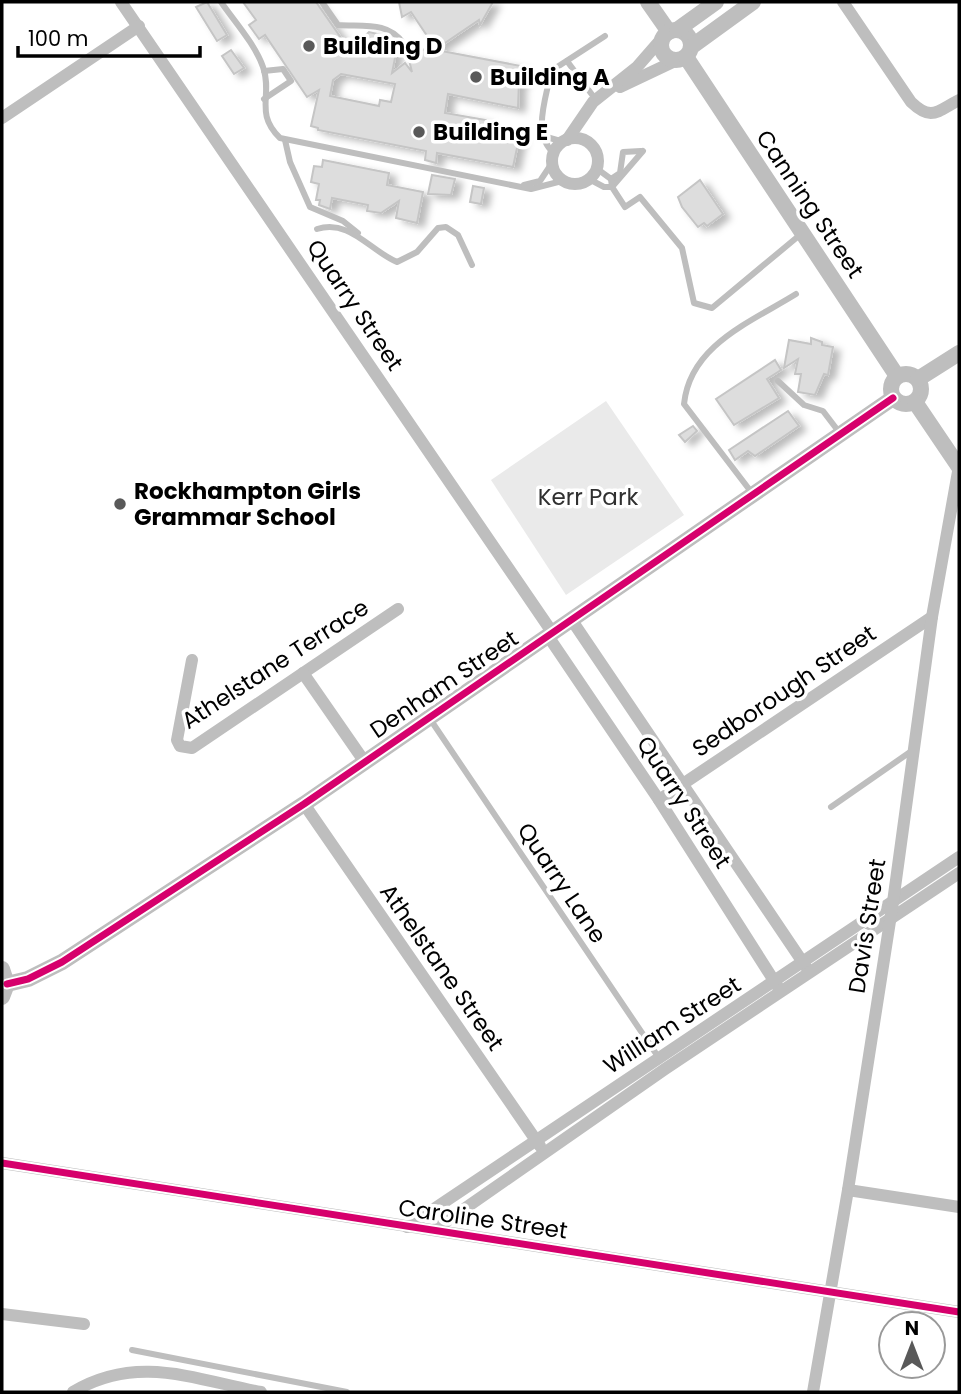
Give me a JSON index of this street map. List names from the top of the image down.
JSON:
{
  "streets": {
    "street": [
      "Canning Street",
      "Quarry Street",
      "Athelstane Terrace",
      "Denham Street",
      "Sedborough Street",
      "Davis Street",
      "Athelstane Street",
      "William Street",
      "Caroline Street"
    ],
    "lane": ["Quarry Lane"]
  },
  "crossings": [
    ["Canning Street", "Denham Street"],
    ["Quarry Street", "Denham Street"],
    ["Quarry Street", "Sedborough Street"],
    ["Quarry Street", "William Street"],
    ["Denham Street", "Quarry Lane"],
    ["Denham Street", "Athelstane Street"],
    ["Sedborough Street", "Davis Street"],
    ["Quarry Lane", "William Street"],
    ["Davis Street", "William Street"],
    ["Davis Street", "Caroline Street"],
    ["Athelstane Street", "William Street"],
    ["William Street", "Caroline Street"]
  ],
  "parks": ["Kerr Park"],
  "places": [
    "Building D",
    "Building A",
    "Building E",
    "Rockhampton Girls Grammar School"
  ],
  "scale_bar": "100 m",
  "north": "top"
}
